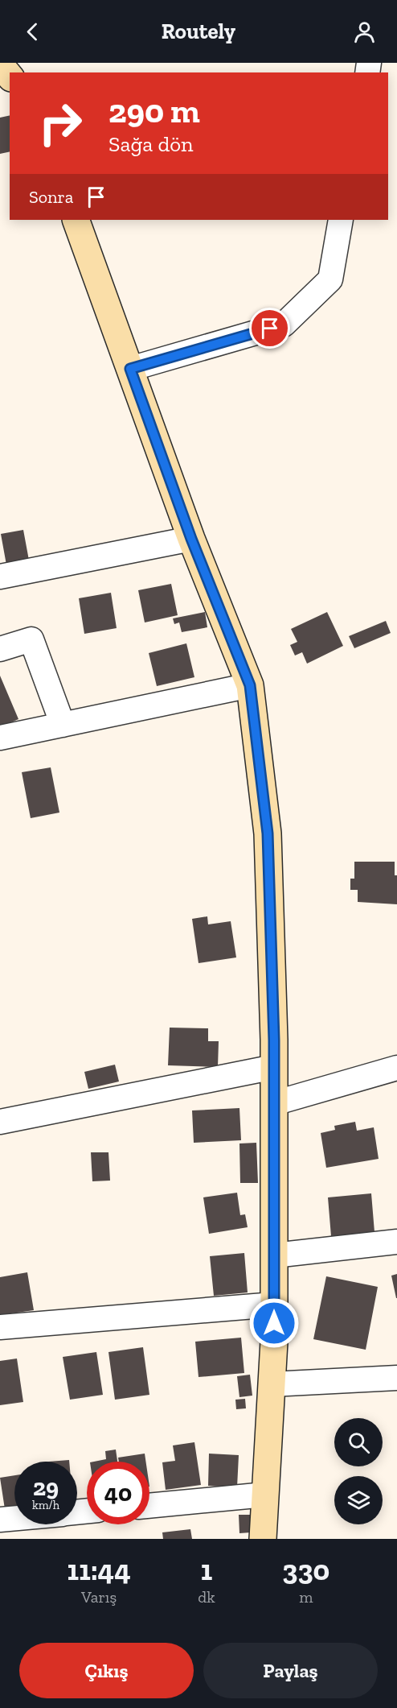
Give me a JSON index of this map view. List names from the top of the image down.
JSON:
{
  "page": {
    "header": "Routely",
    "turn": ["290 m", "Sağa dön"],
    "then": "Sonra",
    "speed": "29 km/h",
    "limit": "40",
    "eta": [
      "11:44",
      "Varış",
      "1",
      "dk",
      "330",
      "m"
    ],
    "buttons": ["Çıkış", "Paylaş"]
  }
}
